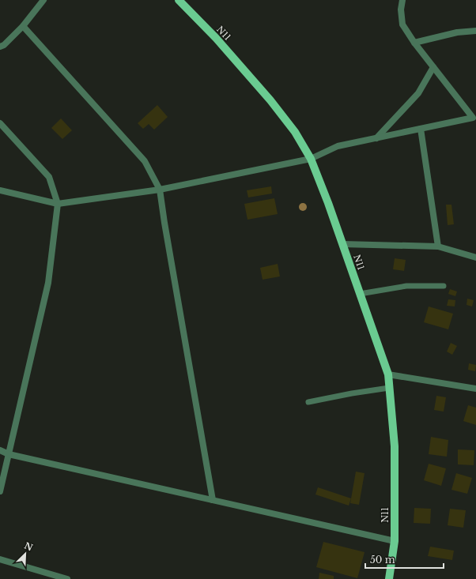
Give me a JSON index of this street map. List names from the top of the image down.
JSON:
{
  "streets": {
    "main road": ["N11"]
  },
  "scale_bar": "50 m",
  "north": "top right"
}
